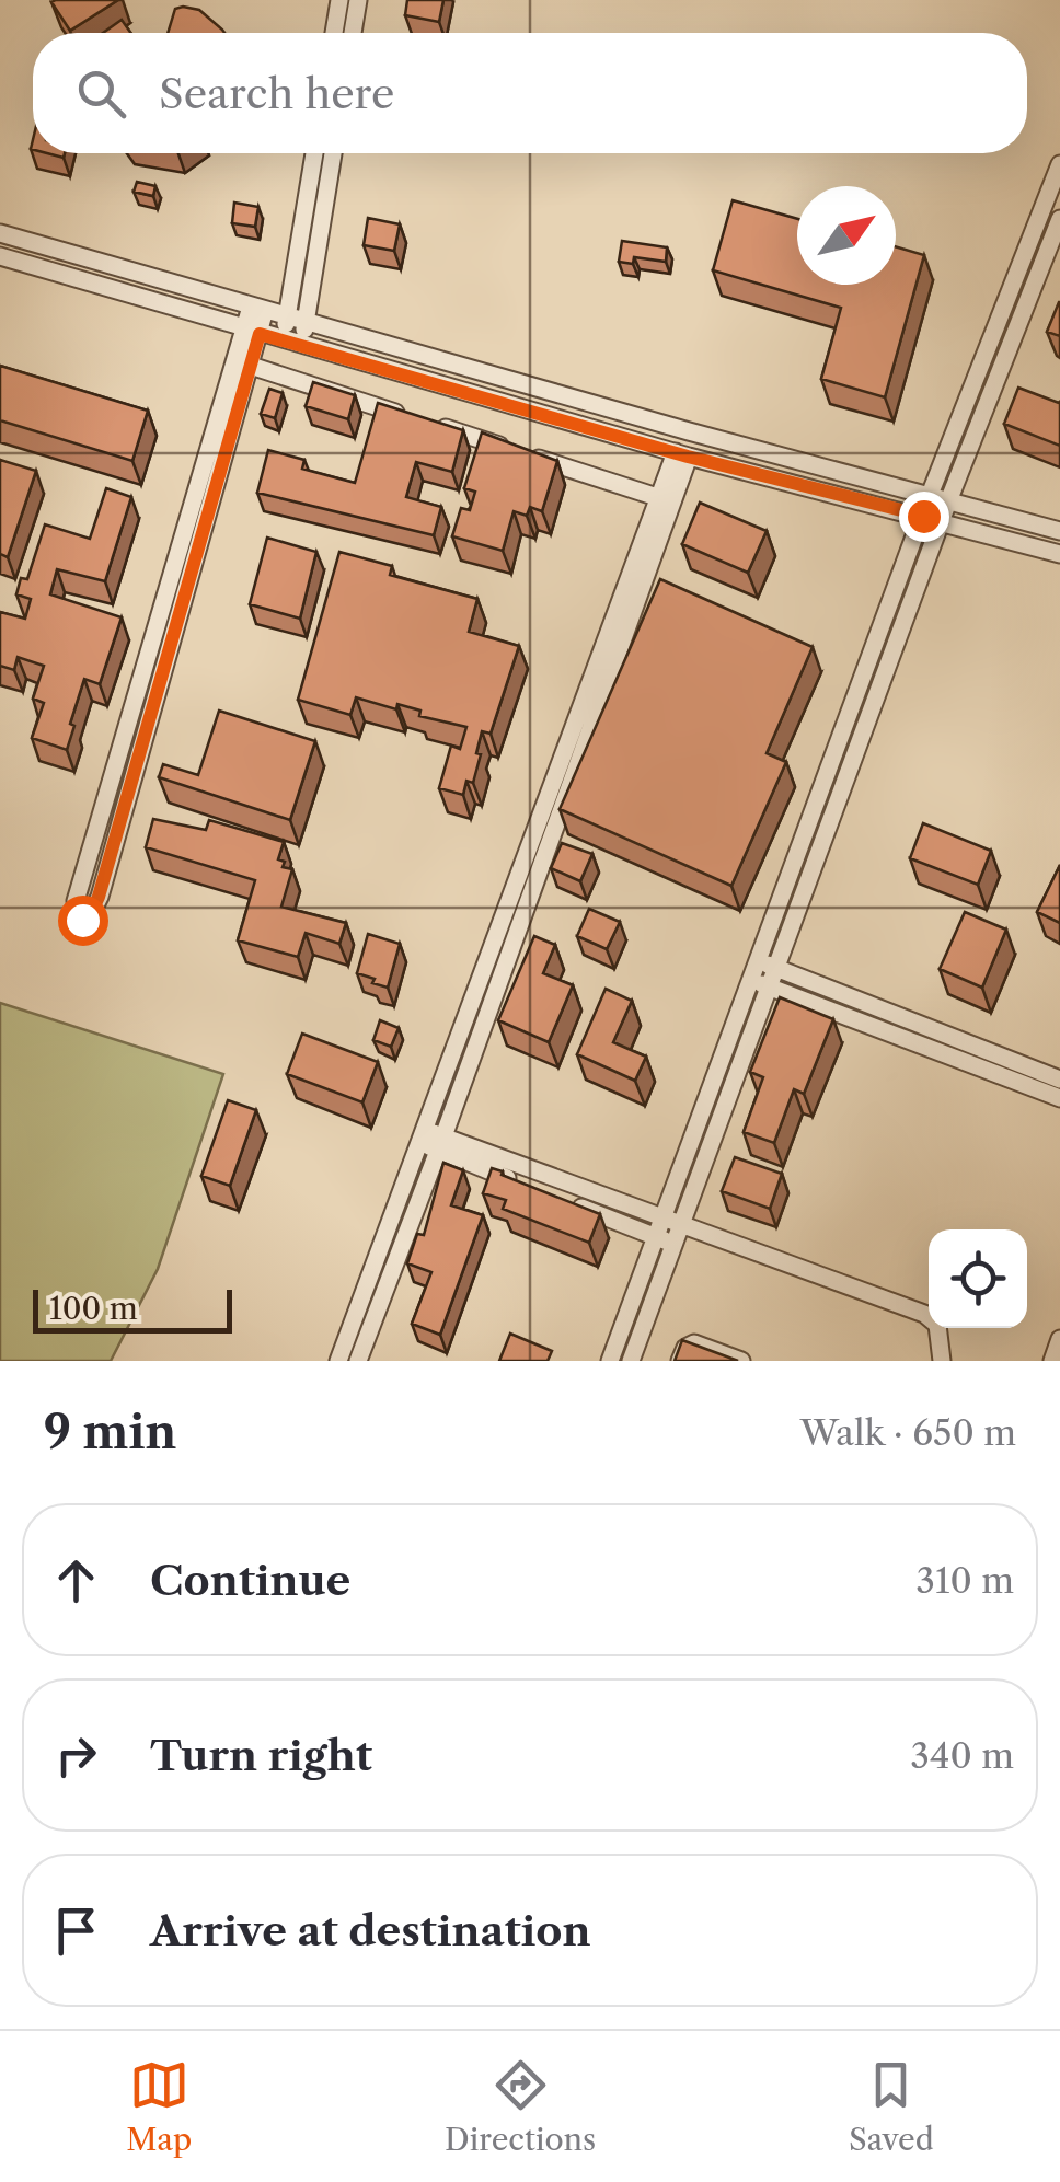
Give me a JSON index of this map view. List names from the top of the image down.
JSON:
{
  "scale_bar": "100 m",
  "north": "top right",
  "page": {
    "search": "Search here",
    "scale": "100 m",
    "heading": ["9 min", "Walk · 650 m"],
    "list": [
      ["Continue", "310 m"],
      ["Turn right", "340 m"],
      "Arrive at destination"
    ],
    "nav": ["Map", "Directions", "Saved"]
  }
}
